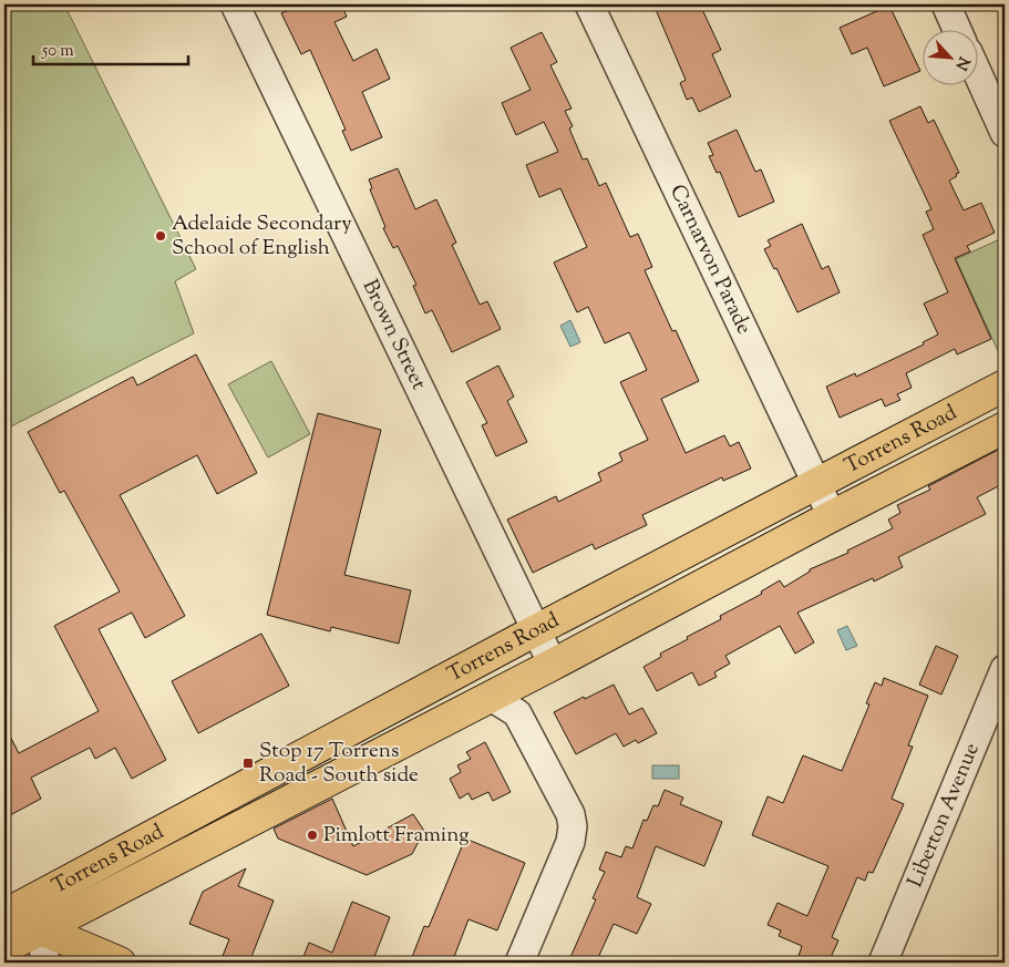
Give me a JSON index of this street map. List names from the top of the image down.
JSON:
{
  "streets": {
    "main road": ["Torrens Road"],
    "street": ["Carnarvon Parade", "Brown Street", "Liberton Avenue"]
  },
  "crossings": [
    ["Carnarvon Parade", "Torrens Road"],
    ["Brown Street", "Torrens Road"]
  ],
  "places": {
    "other": ["Adelaide Secondary School of English", "Pimlott Framing"],
    "transit": ["Stop 17 Torrens Road - South side"]
  },
  "scale_bar": "50 m",
  "north": "bottom right"
}
